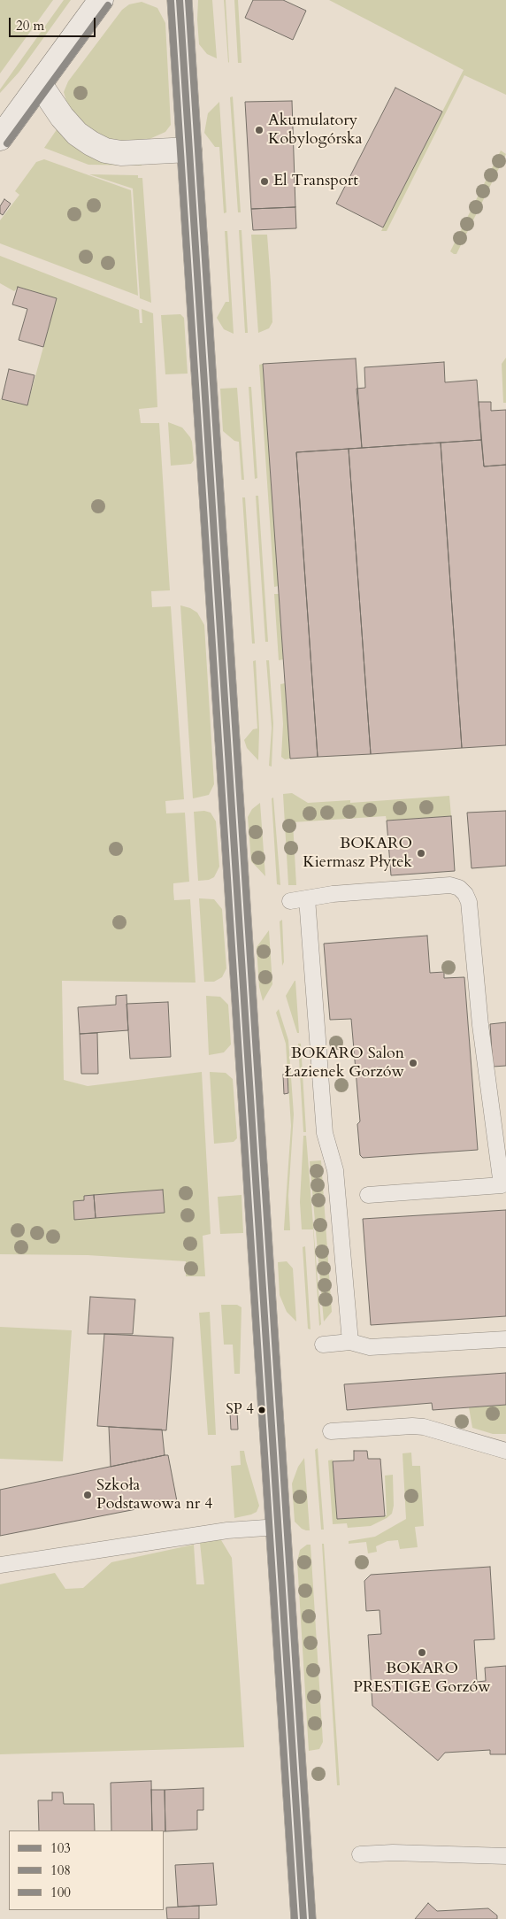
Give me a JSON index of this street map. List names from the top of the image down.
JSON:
{
  "places": [
    "Akumulatory Kobylogórska",
    "El Transport",
    "BOKARO Kiermasz Płytek",
    "BOKARO Salon Łazienek Gorzów",
    "SP 4",
    "Szkoła Podstawowa nr 4",
    "BOKARO PRESTIGE Gorzów"
  ],
  "lines": ["transit line 103", "transit line 100", "transit line 108"],
  "legend": ["103", "108", "100"],
  "scale_bar": "20 m"
}
